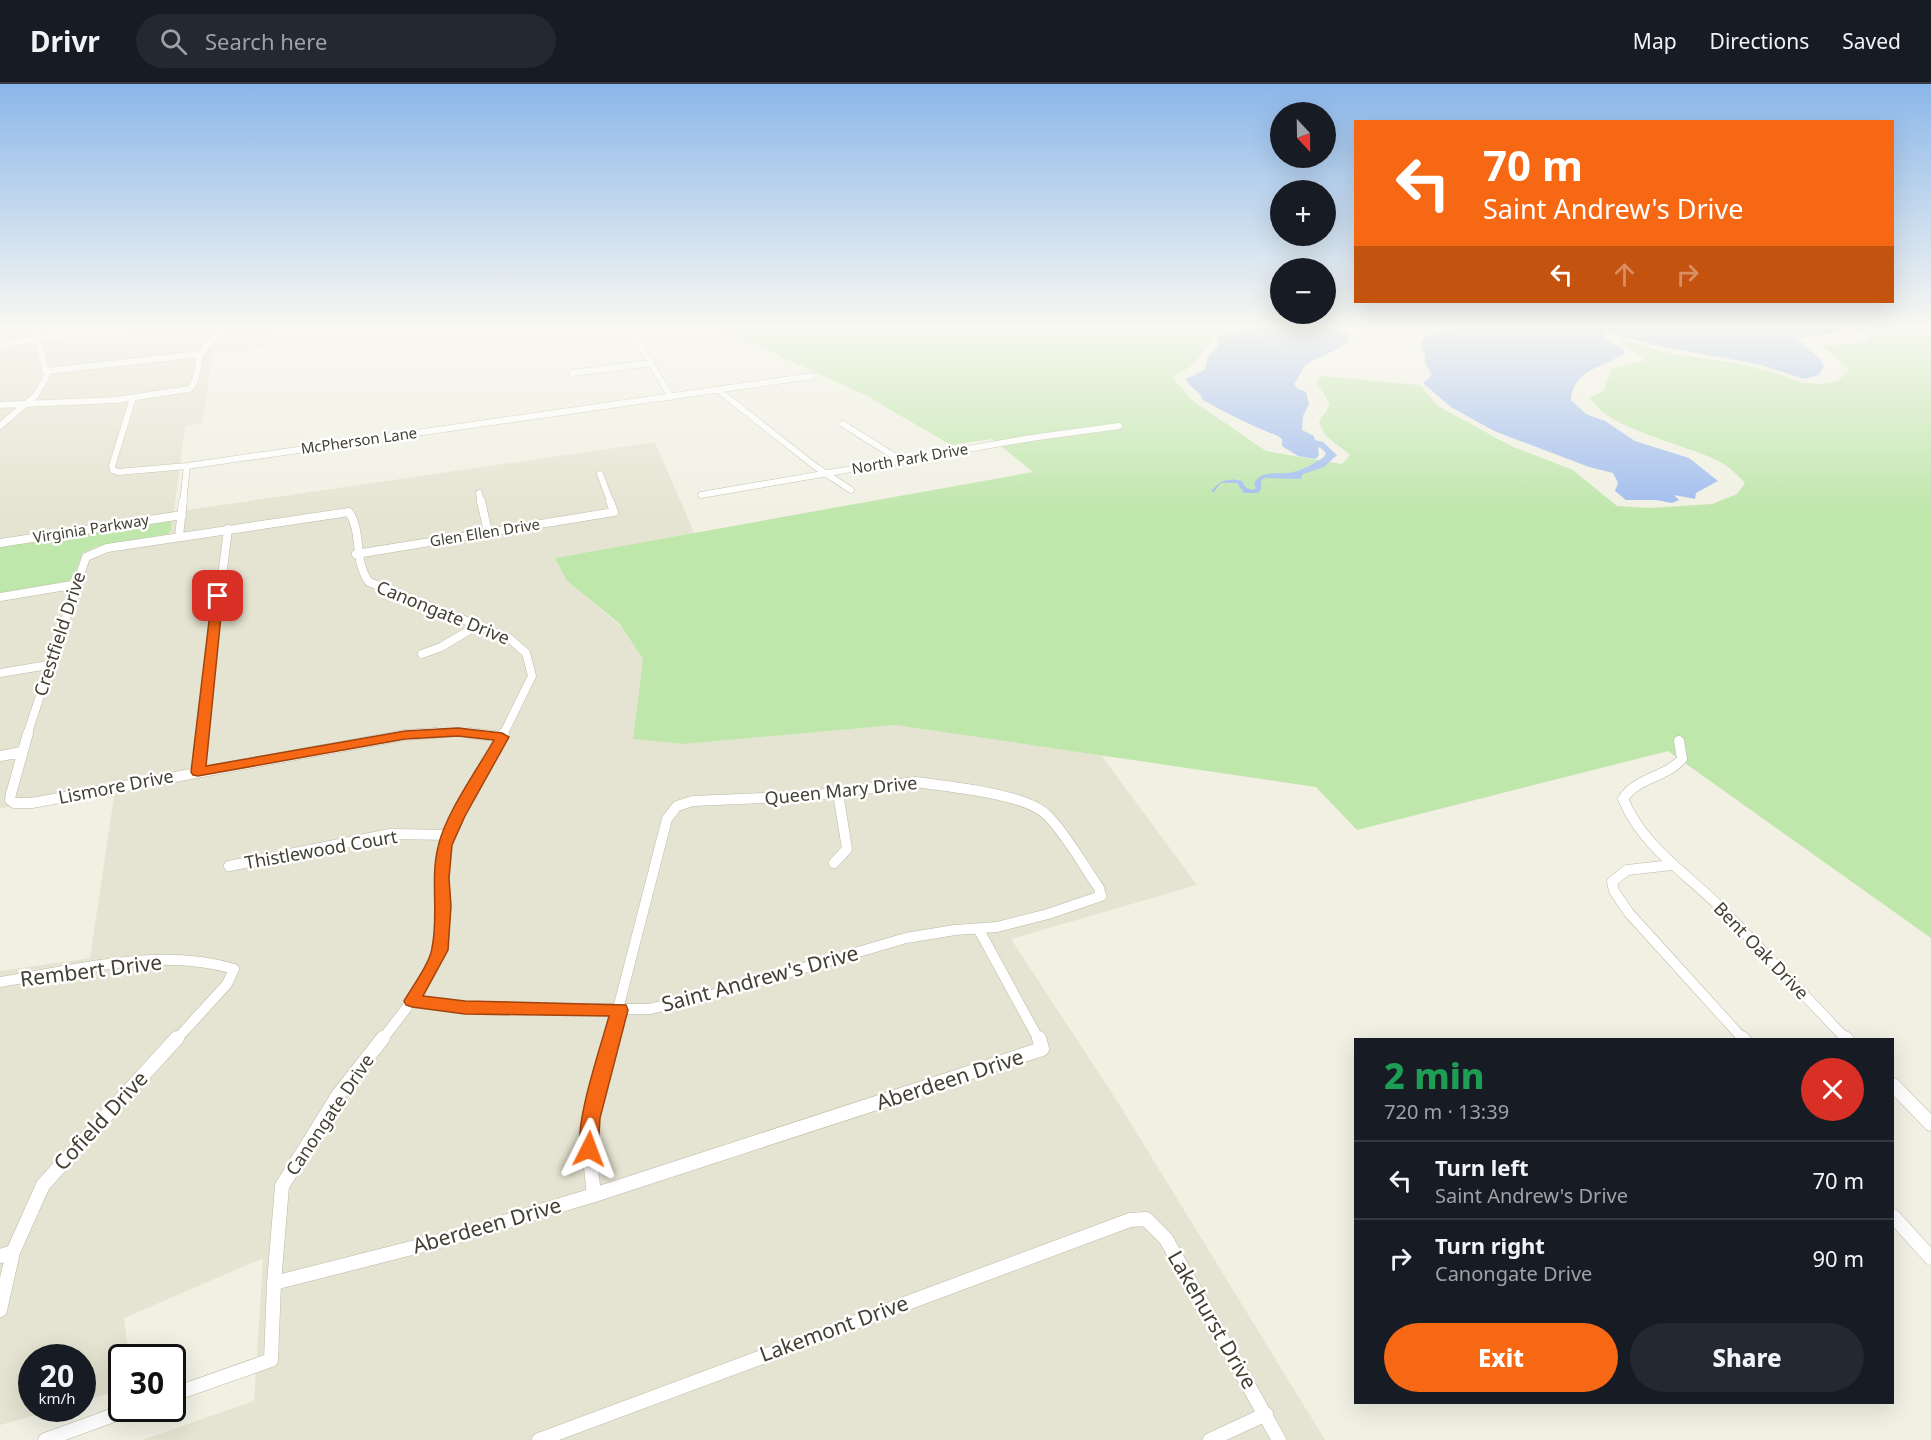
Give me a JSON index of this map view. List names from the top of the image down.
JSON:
{
  "streets": {
    "street": [
      "McPherson Lane",
      "North Park Drive",
      "Virginia Parkway",
      "Glen Ellen Drive",
      "Canongate Drive",
      "Crestfield Drive",
      "Lismore Drive",
      "Queen Mary Drive",
      "Thistlewood Court",
      "Bent Oak Drive",
      "Rembert Drive",
      "Saint Andrew's Drive",
      "Aberdeen Drive",
      "Cofield Drive",
      "Lakehurst Drive",
      "Lakemont Drive"
    ]
  },
  "crossings": [
    ["Glen Ellen Drive", "Canongate Drive"],
    ["Canongate Drive", "Crestfield Drive"],
    ["Canongate Drive", "Lismore Drive"],
    ["Canongate Drive", "Thistlewood Court"],
    ["Canongate Drive", "Saint Andrew's Drive"],
    ["Canongate Drive", "Aberdeen Drive"],
    ["Crestfield Drive", "Lismore Drive"],
    ["Queen Mary Drive", "Saint Andrew's Drive"],
    ["Queen Mary Drive", "Aberdeen Drive"],
    ["Rembert Drive", "Cofield Drive"],
    ["Saint Andrew's Drive", "Aberdeen Drive"],
    ["Lakehurst Drive", "Lakemont Drive"]
  ],
  "north": "bottom",
  "page": {
    "header": "Drivr",
    "search": "Search here",
    "nav": ["Map", "Directions", "Saved"],
    "map_buttons": ["+", "−"],
    "turn": ["70 m", "Saint Andrew's Drive"],
    "heading": ["2 min", "720 m · 13:39"],
    "list": [
      {
        "name": "Turn left",
        "note": "Saint Andrew's Drive",
        "value": "70 m"
      },
      {
        "name": "Turn right",
        "note": "Canongate Drive",
        "value": "90 m"
      }
    ],
    "buttons": ["Exit", "Share"],
    "speed": "20 km/h",
    "limit": "30"
  }
}
